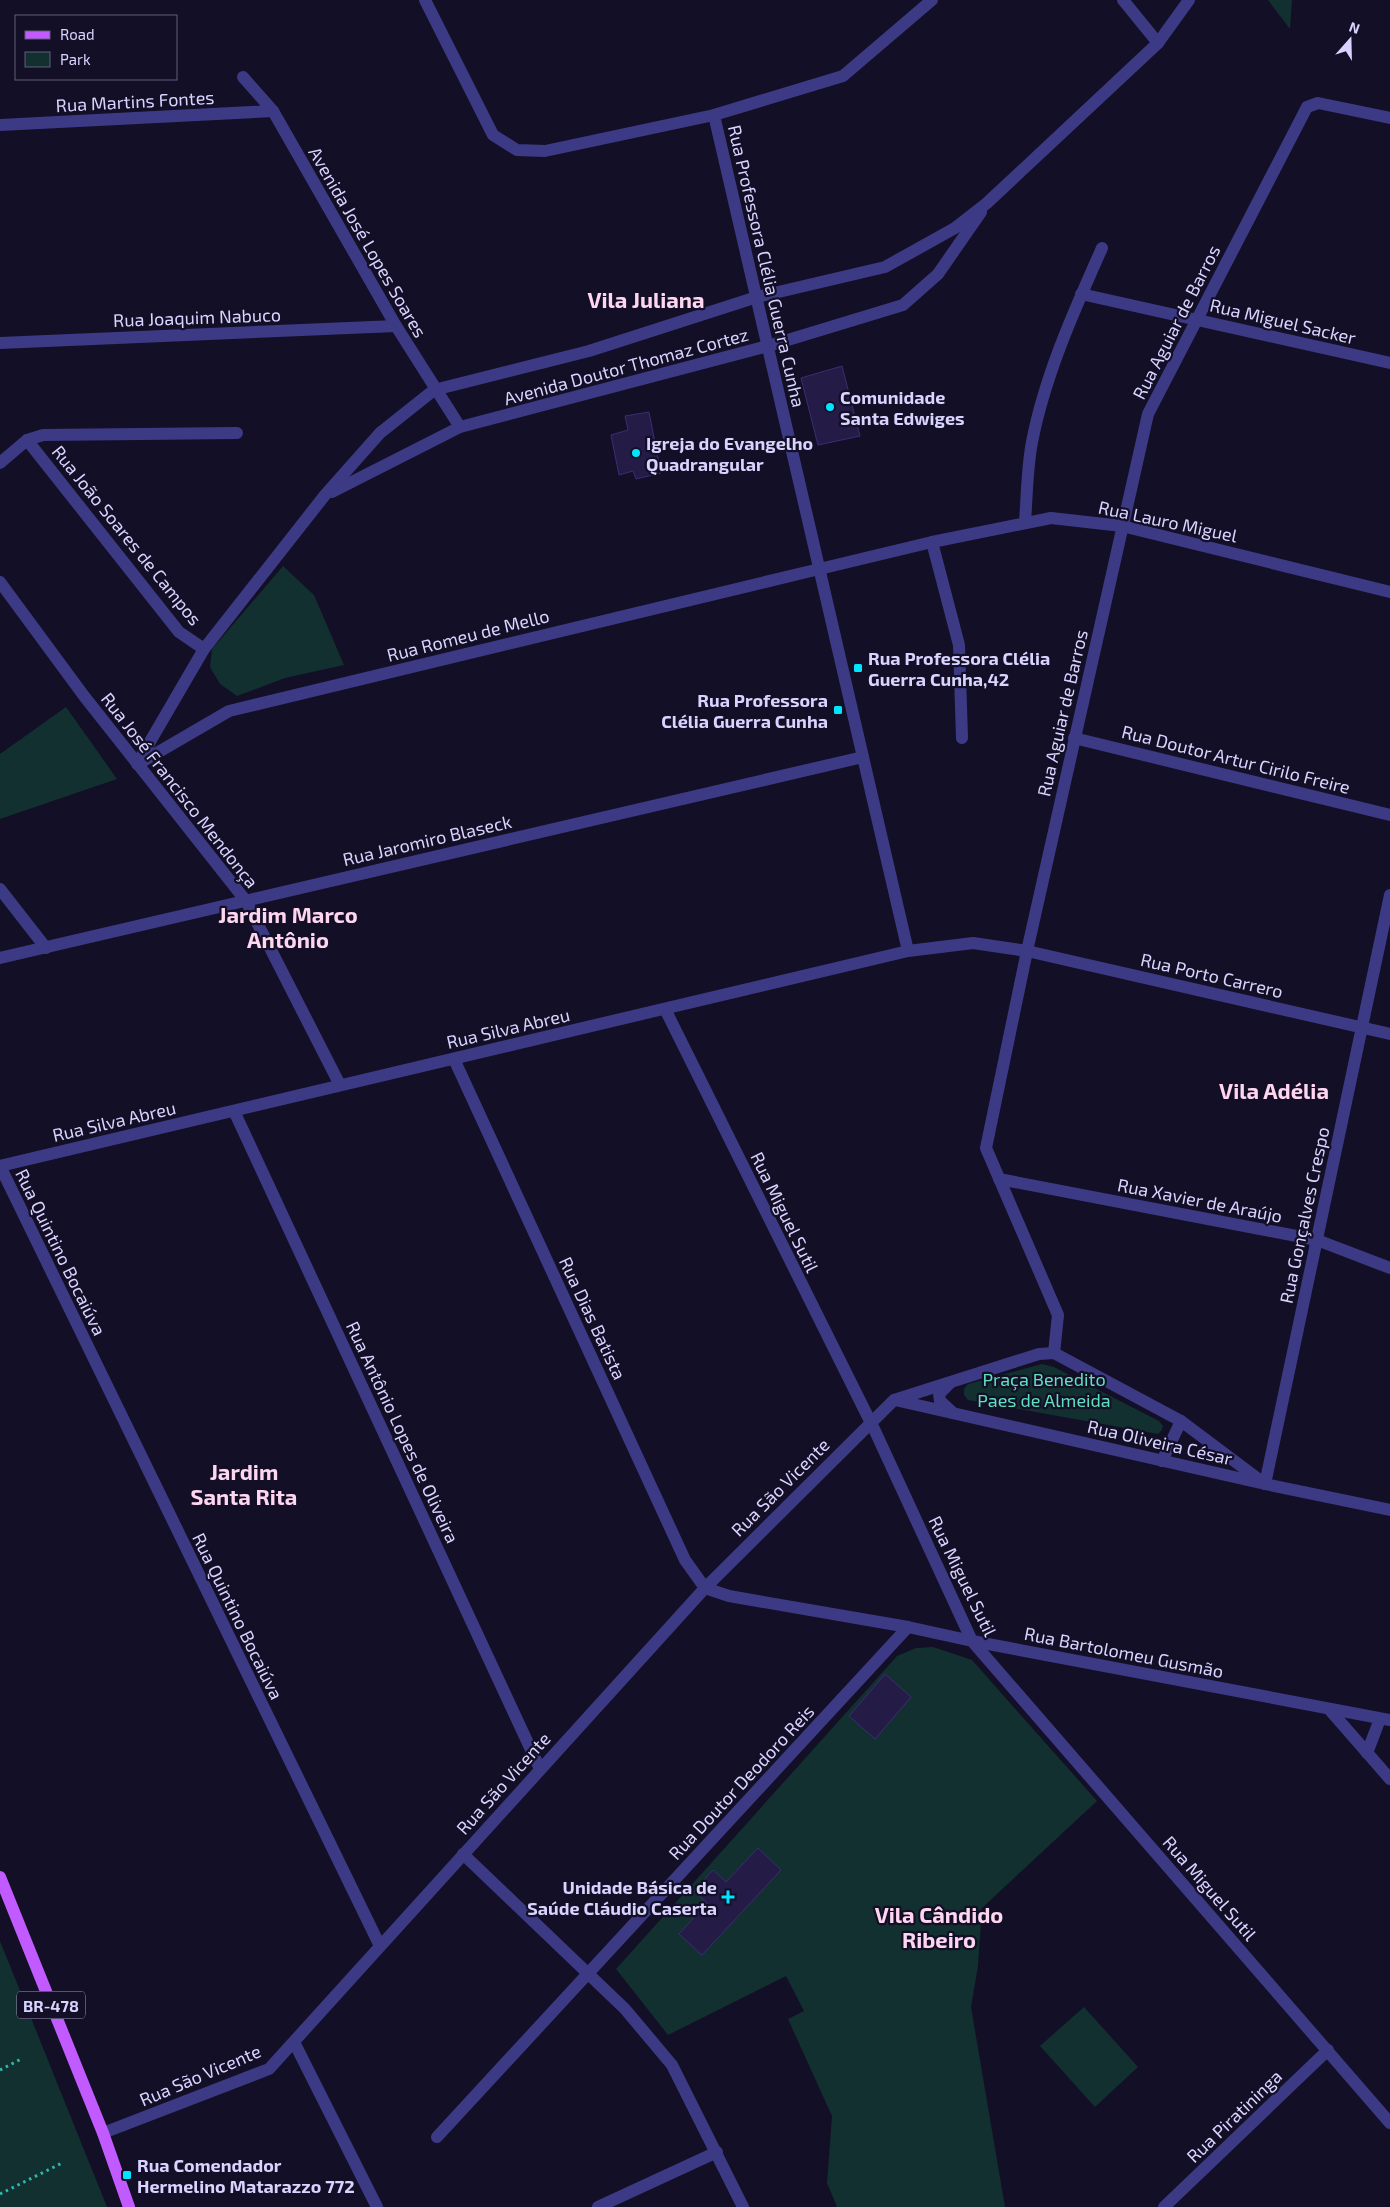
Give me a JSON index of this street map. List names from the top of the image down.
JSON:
{
  "streets": {
    "main road": ["BR-478"],
    "street": [
      "Rua Martins Fontes",
      "Avenida José Lopes Soares",
      "Rua Professora Clélia Guerra Cunha",
      "Rua Joaquim Nabuco",
      "Rua Miguel Sacker",
      "Rua Aguiar de Barros",
      "Avenida Doutor Thomaz Cortez",
      "Rua Lauro Miguel",
      "Rua João Soares de Campos",
      "Rua Romeu de Mello",
      "Rua Doutor Artur Cirilo Freire",
      "Rua José Francisco Mendonça",
      "Rua Jaromiro Blaseck",
      "Rua Porto Carrero",
      "Rua Silva Abreu",
      "Rua Xavier de Araújo",
      "Rua Miguel Sutil",
      "Rua Gonçalves Crespo",
      "Rua Quintino Bocaiúva",
      "Rua Dias Batista",
      "Rua Antônio Lopes de Oliveira",
      "Rua Oliveira César",
      "Rua São Vicente",
      "Rua Bartolomeu Gusmão",
      "Rua Doutor Deodoro Reis",
      "Rua Piratininga"
    ]
  },
  "crossings": [
    ["Rua Martins Fontes", "Avenida José Lopes Soares"],
    ["Avenida José Lopes Soares", "Rua Joaquim Nabuco"],
    ["Avenida José Lopes Soares", "Avenida Doutor Thomaz Cortez"],
    ["Rua Professora Clélia Guerra Cunha", "Avenida Doutor Thomaz Cortez"],
    ["Rua Professora Clélia Guerra Cunha", "Rua Lauro Miguel"],
    ["Rua Professora Clélia Guerra Cunha", "Rua Romeu de Mello"],
    ["Rua Professora Clélia Guerra Cunha", "Rua Jaromiro Blaseck"],
    ["Rua Professora Clélia Guerra Cunha", "Rua Silva Abreu"],
    ["Rua Miguel Sacker", "Rua Aguiar de Barros"],
    ["Rua Aguiar de Barros", "Rua Lauro Miguel"],
    ["Rua Aguiar de Barros", "Rua Doutor Artur Cirilo Freire"],
    ["Rua Aguiar de Barros", "Rua Porto Carrero"],
    ["Rua Aguiar de Barros", "Rua Silva Abreu"],
    ["Rua Aguiar de Barros", "Rua Xavier de Araújo"],
    ["Avenida Doutor Thomaz Cortez", "Rua João Soares de Campos"],
    ["Avenida Doutor Thomaz Cortez", "Rua Romeu de Mello"],
    ["Avenida Doutor Thomaz Cortez", "Rua José Francisco Mendonça"],
    ["Rua Lauro Miguel", "Rua Romeu de Mello"],
    ["Rua Romeu de Mello", "Rua José Francisco Mendonça"],
    ["Rua José Francisco Mendonça", "Rua Jaromiro Blaseck"],
    ["Rua José Francisco Mendonça", "Rua Silva Abreu"],
    ["Rua Porto Carrero", "Rua Silva Abreu"],
    ["Rua Porto Carrero", "Rua Gonçalves Crespo"],
    ["Rua Silva Abreu", "Rua Miguel Sutil"],
    ["Rua Silva Abreu", "Rua Quintino Bocaiúva"],
    ["Rua Silva Abreu", "Rua Dias Batista"],
    ["Rua Silva Abreu", "Rua Antônio Lopes de Oliveira"],
    ["Rua Xavier de Araújo", "Rua Gonçalves Crespo"],
    ["Rua Miguel Sutil", "Rua São Vicente"],
    ["Rua Miguel Sutil", "Rua Bartolomeu Gusmão"],
    ["Rua Miguel Sutil", "Rua Piratininga"],
    ["Rua Gonçalves Crespo", "Rua Oliveira César"],
    ["Rua Quintino Bocaiúva", "Rua São Vicente"],
    ["Rua Dias Batista", "Rua São Vicente"],
    ["Rua Dias Batista", "Rua Bartolomeu Gusmão"],
    ["Rua Antônio Lopes de Oliveira", "Rua São Vicente"],
    ["Rua Oliveira César", "Rua São Vicente"],
    ["Rua São Vicente", "Rua Bartolomeu Gusmão"],
    ["Rua São Vicente", "BR-478"],
    ["Rua Bartolomeu Gusmão", "Rua Doutor Deodoro Reis"]
  ],
  "districts": [
    "Vila Juliana",
    "Jardim Marco Antônio",
    "Vila Adélia",
    "Jardim Santa Rita",
    "Vila Cândido Ribeiro"
  ],
  "parks": ["Praça Benedito Paes de Almeida"],
  "places": {
    "other": ["Comunidade Santa Edwiges", "Igreja do Evangelho Quadrangular"],
    "transit": ["Rua Professora Clélia Guerra Cunha,42", "Rua Professora Clélia Guerra Cunha", "Rua Comendador Hermelino Matarazzo 772"],
    "health": ["Unidade Básica de Saúde Cláudio Caserta"]
  },
  "legend": ["Road", "Park"],
  "north": "top"
}
